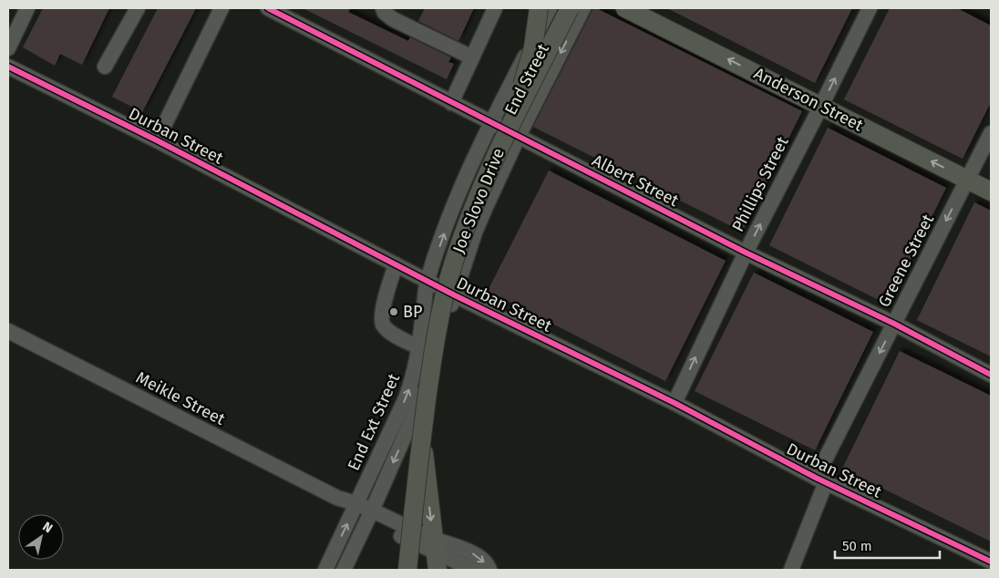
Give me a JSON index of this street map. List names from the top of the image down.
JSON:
{
  "streets": {
    "main road": ["Anderson Street", "Joe Slovo Drive"],
    "street": [
      "End Street",
      "Durban Street",
      "Albert Street",
      "Phillips Street",
      "Greene Street",
      "Meikle Street",
      "End Ext Street"
    ]
  },
  "crossings": [
    ["End Street", "Durban Street"],
    ["End Street", "Albert Street"],
    ["End Street", "Joe Slovo Drive"],
    ["End Street", "End Ext Street"],
    ["Anderson Street", "Phillips Street"],
    ["Anderson Street", "Greene Street"],
    ["Durban Street", "Phillips Street"],
    ["Durban Street", "Greene Street"],
    ["Durban Street", "End Ext Street"],
    ["Albert Street", "Phillips Street"],
    ["Albert Street", "Joe Slovo Drive"],
    ["Albert Street", "Greene Street"],
    ["Meikle Street", "End Ext Street"]
  ],
  "one_way": ["Anderson Street", "Phillips Street", "Greene Street"],
  "places": ["BP"],
  "scale_bar": "50 m",
  "north": "top right"
}
